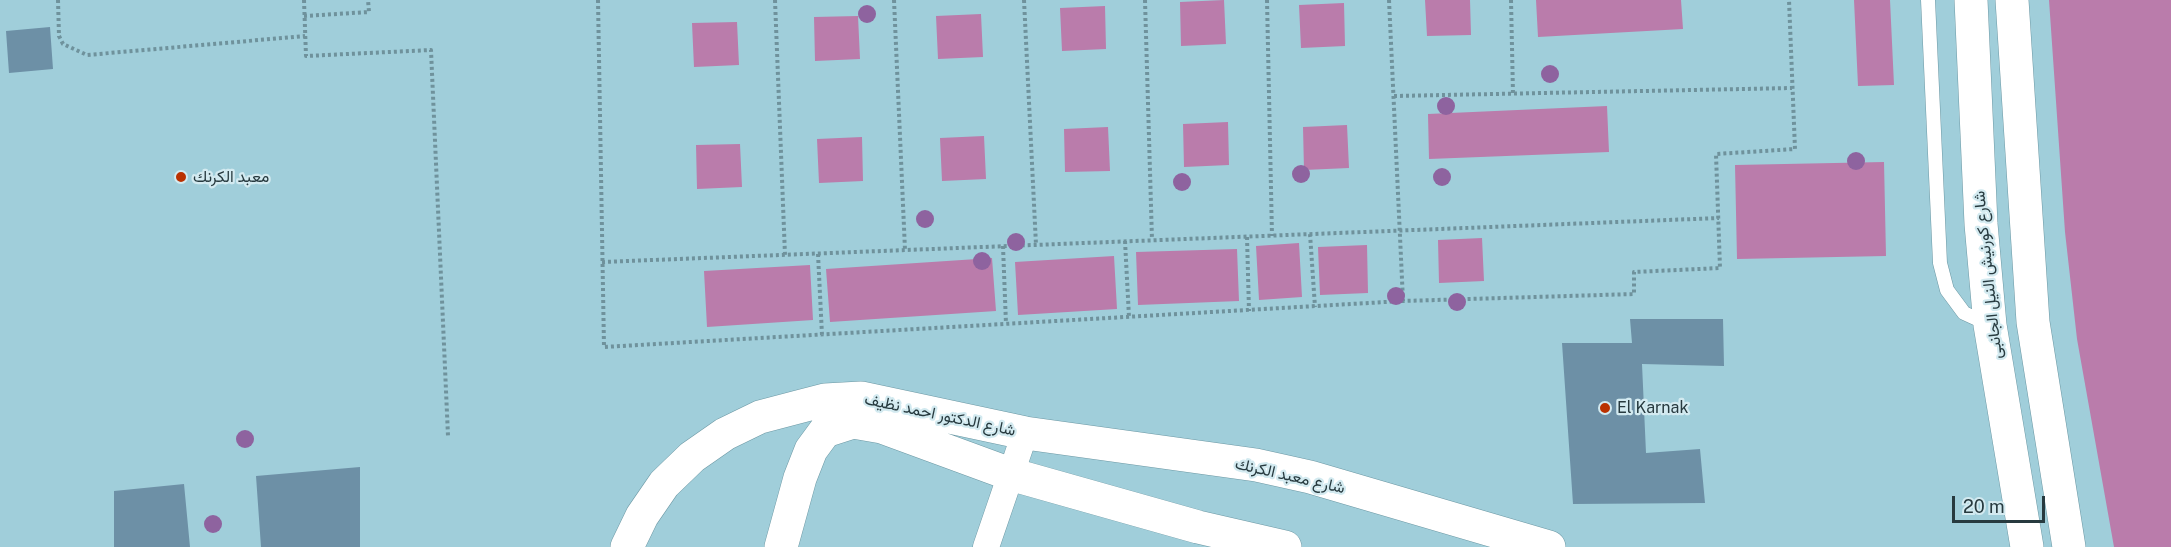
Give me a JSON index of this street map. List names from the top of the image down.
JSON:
{
  "streets": {
    "street": ["شارع كورنيش النيل الجانبى", "شارع الدكتور احمد نظيف", "شارع معبد الكرنك"]
  },
  "crossings": [
    ["شارع الدكتور احمد نظيف", "شارع معبد الكرنك"]
  ],
  "places": ["معبد الكرنك", "El Karnak"],
  "scale_bar": "20 m"
}
